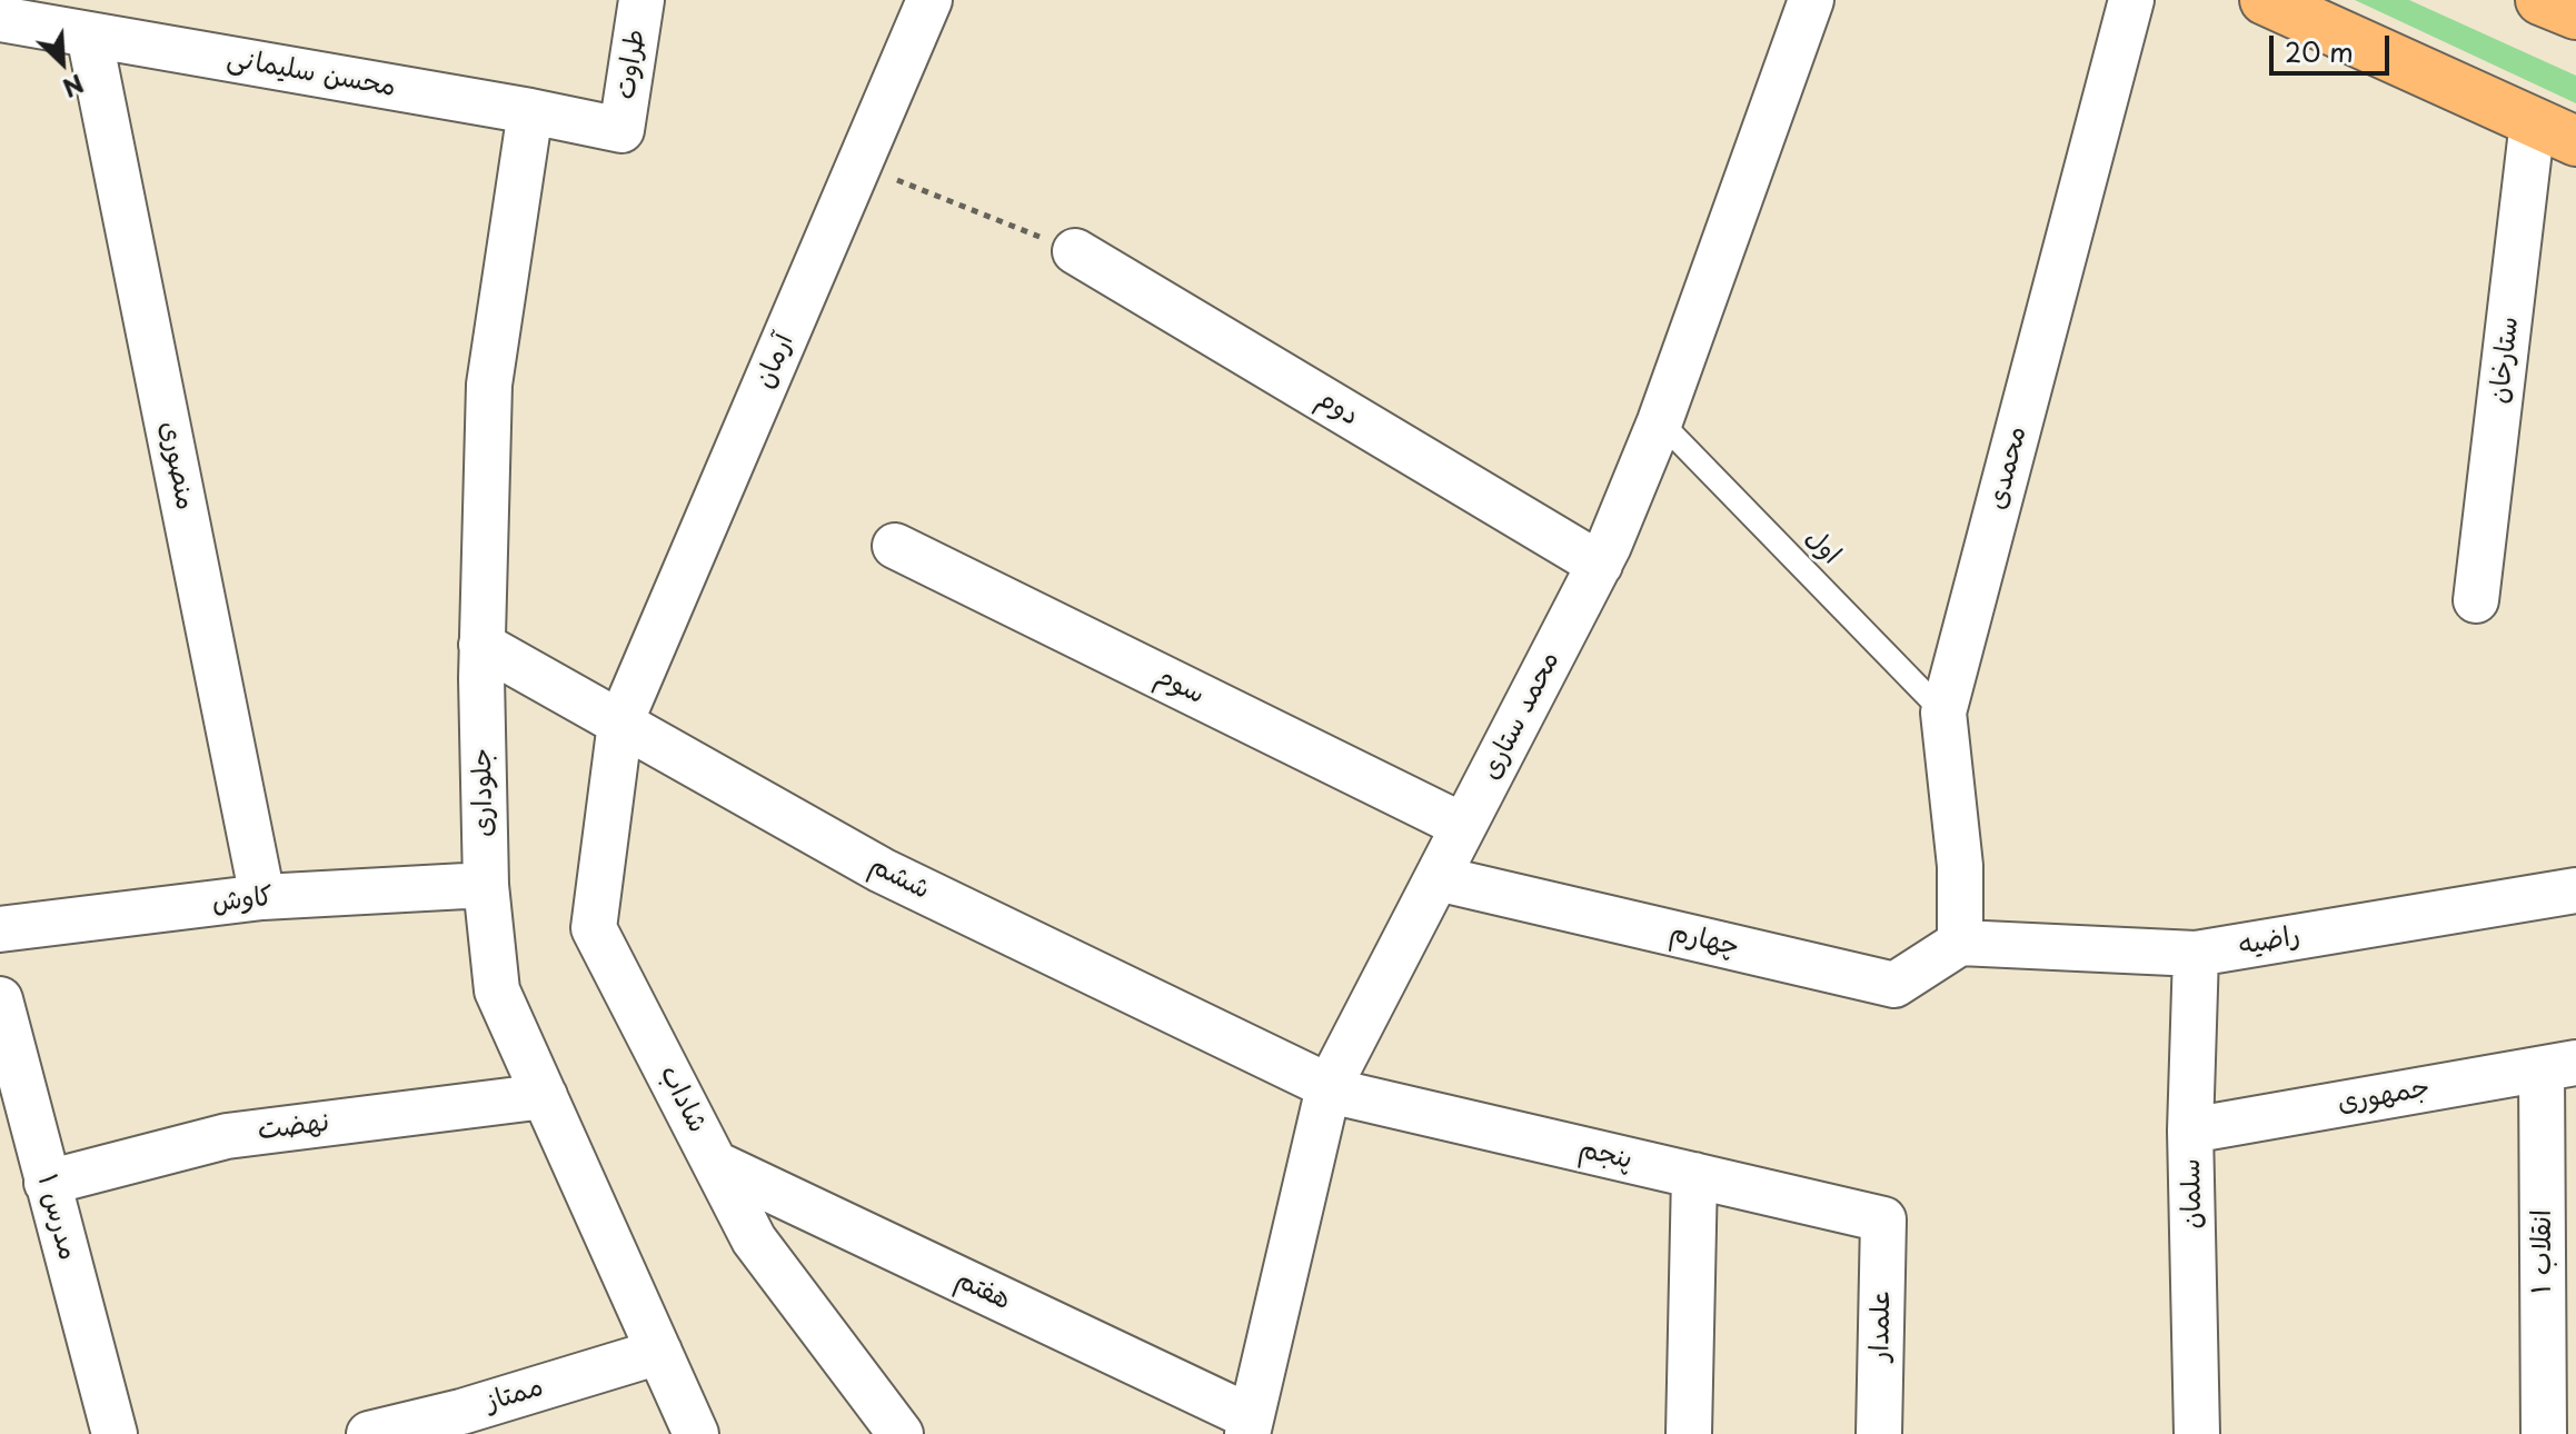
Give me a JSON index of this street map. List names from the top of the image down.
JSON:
{
  "streets": {
    "street": [
      "طراوت",
      "محسن سلیمانی",
      "ستارخان",
      "آرمان",
      "دوم",
      "منصوری",
      "محمدی",
      "سوم",
      "محمد ستاری",
      "جلوداری",
      "ششم",
      "کاوش",
      "چهارم",
      "راضیه",
      "جمهوری",
      "شاداب",
      "نهضت",
      "پنجم",
      "سلمان",
      "مدرس ۱",
      "انقلاب ۱",
      "هفتم",
      "علمدار",
      "ممتاز"
    ],
    "lane": ["اول"]
  },
  "crossings": [
    ["طراوت", "محسن سلیمانی"],
    ["محسن سلیمانی", "منصوری"],
    ["محسن سلیمانی", "جلوداری"],
    ["آرمان", "ششم"],
    ["آرمان", "شاداب"],
    ["دوم", "محمد ستاری"],
    ["منصوری", "کاوش"],
    ["محمدی", "اول"],
    ["محمدی", "چهارم"],
    ["محمدی", "راضیه"],
    ["اول", "محمد ستاری"],
    ["سوم", "محمد ستاری"],
    ["محمد ستاری", "ششم"],
    ["محمد ستاری", "چهارم"],
    ["محمد ستاری", "پنجم"],
    ["محمد ستاری", "هفتم"],
    ["جلوداری", "ششم"],
    ["جلوداری", "کاوش"],
    ["جلوداری", "نهضت"],
    ["جلوداری", "ممتاز"],
    ["ششم", "شاداب"],
    ["ششم", "پنجم"],
    ["چهارم", "راضیه"],
    ["راضیه", "سلمان"],
    ["جمهوری", "سلمان"],
    ["جمهوری", "انقلاب ۱"],
    ["شاداب", "هفتم"],
    ["نهضت", "مدرس ۱"],
    ["پنجم", "علمدار"]
  ],
  "scale_bar": "20 m",
  "north": "bottom right"
}
